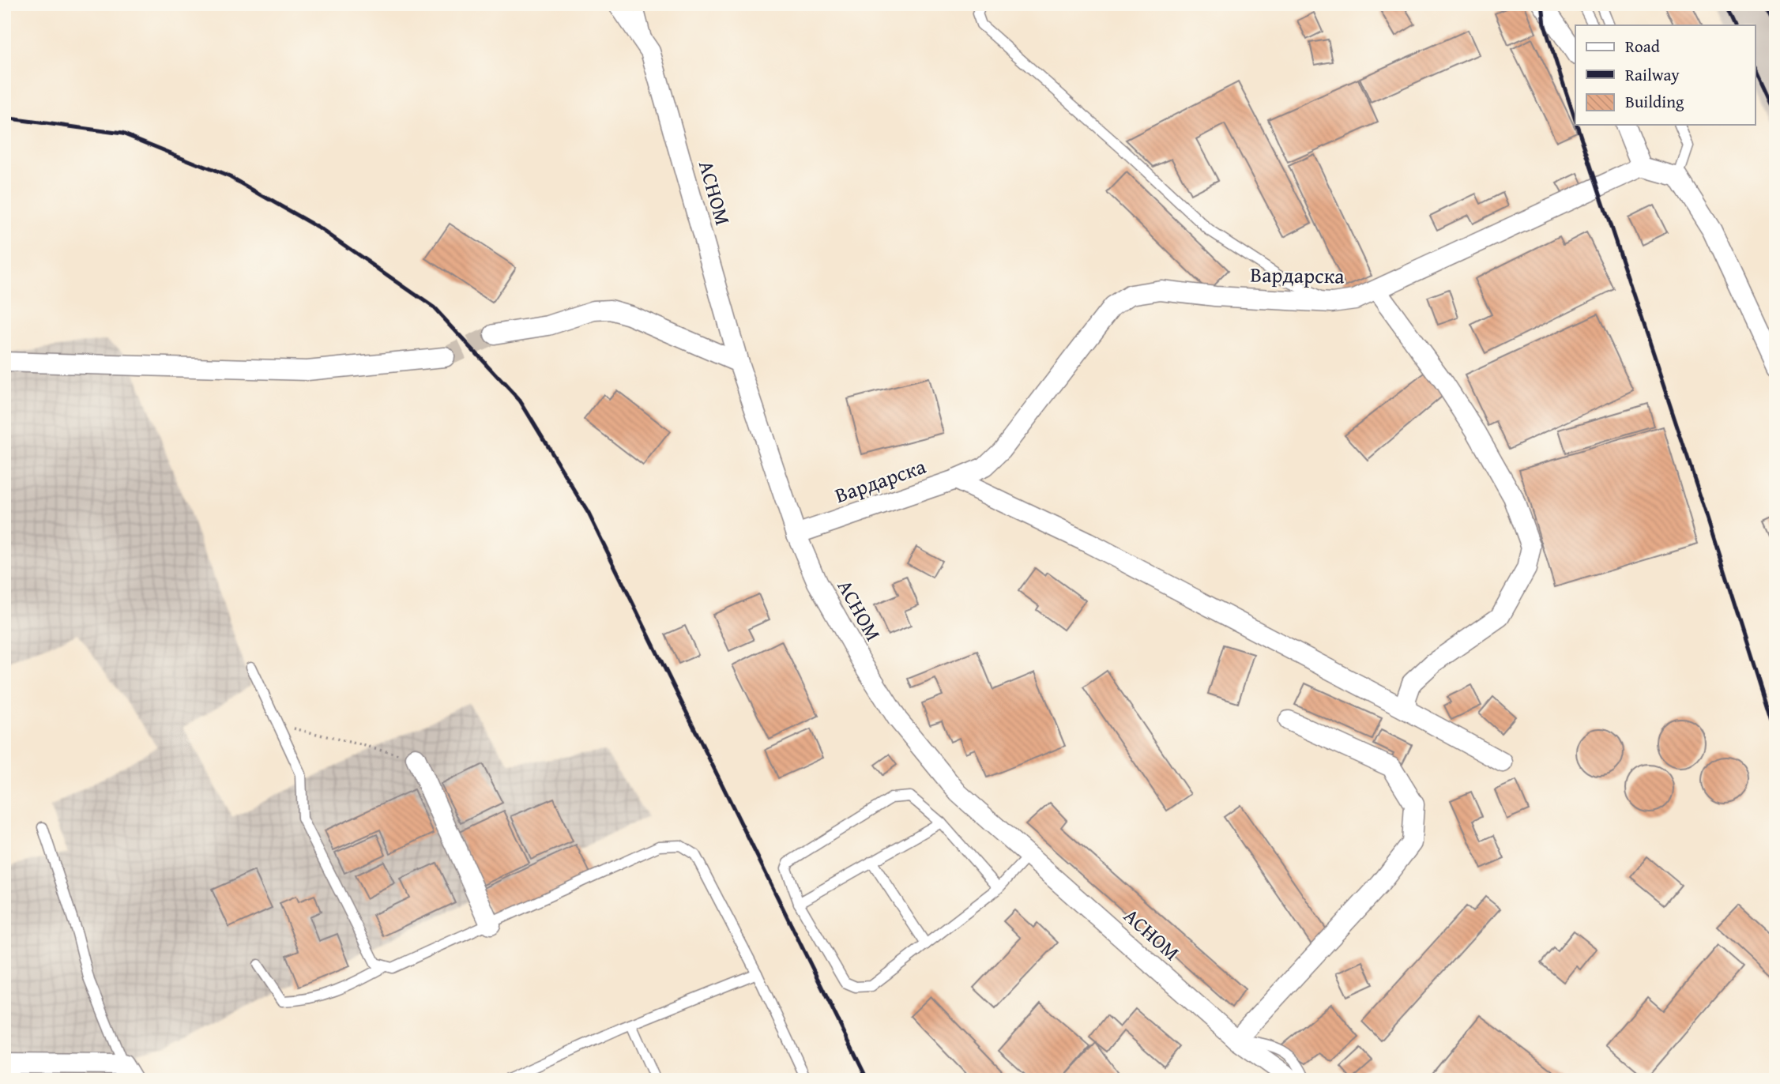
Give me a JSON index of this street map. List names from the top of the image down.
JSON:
{
  "streets": {
    "street": ["АСНОМ", "Вардарска"]
  },
  "crossings": [
    ["АСНОМ", "Вардарска"]
  ],
  "legend": ["Road", "Railway", "Building"]
}
